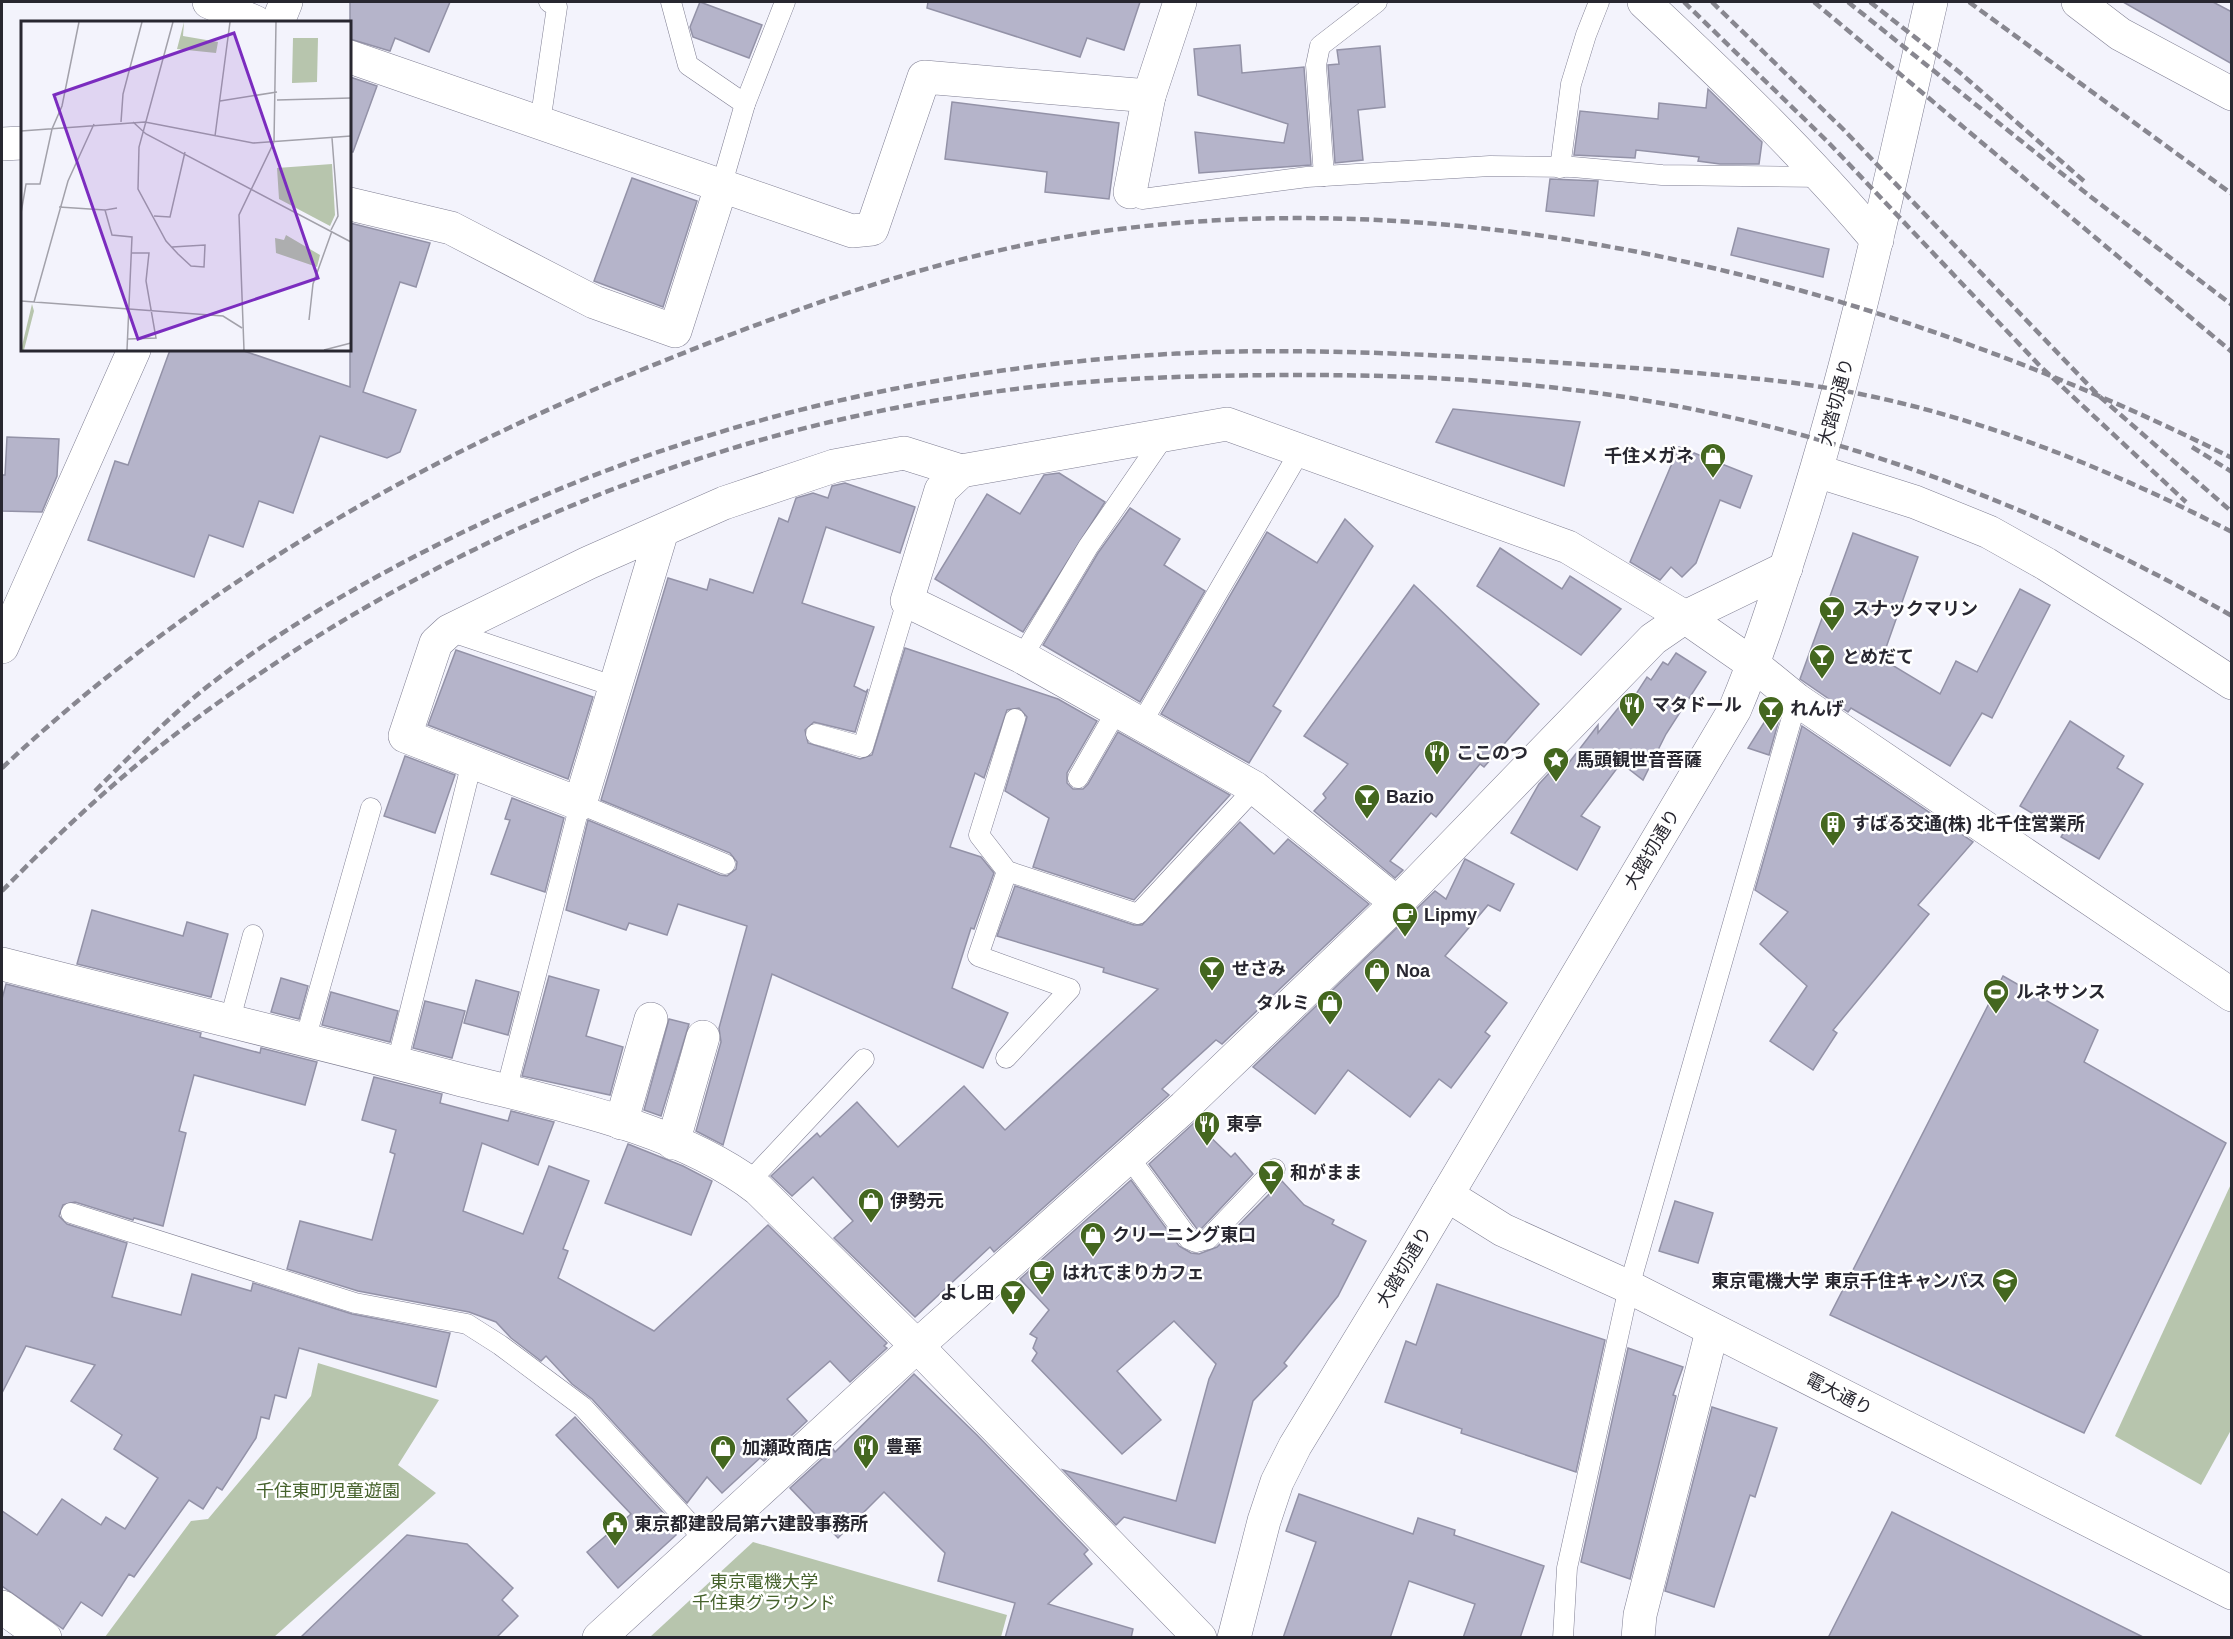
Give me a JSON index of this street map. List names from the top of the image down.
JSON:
{
  "streets": {
    "street": ["大踏切通り", "電大通り"]
  },
  "crossings": [
    ["大踏切通り", "電大通り"]
  ],
  "parks": ["千住東町児童遊園", "東京電機大学 千住東グラウンド"],
  "places": {
    "shop": [
      "千住メガネ",
      "Noa",
      "タルミ",
      "伊勢元",
      "クリーニング東口",
      "加瀬政商店"
    ],
    "bar": [
      "スナックマリン",
      "とめだて",
      "れんげ",
      "Bazio",
      "せさみ",
      "和がまま",
      "よし田"
    ],
    "restaurant": [
      "マタドール",
      "ここのつ",
      "東亭",
      "豊華"
    ],
    "place": ["馬頭観世音菩薩"],
    "building": ["すばる交通(株) 北千住営業所"],
    "cafe": ["Lipmy", "はれてまりカフェ"],
    "sports": ["ルネサンス"],
    "school or university": ["東京電機大学 東京千住キャンパス"],
    "public building": ["東京都建設局第六建設事務所"]
  }
}
